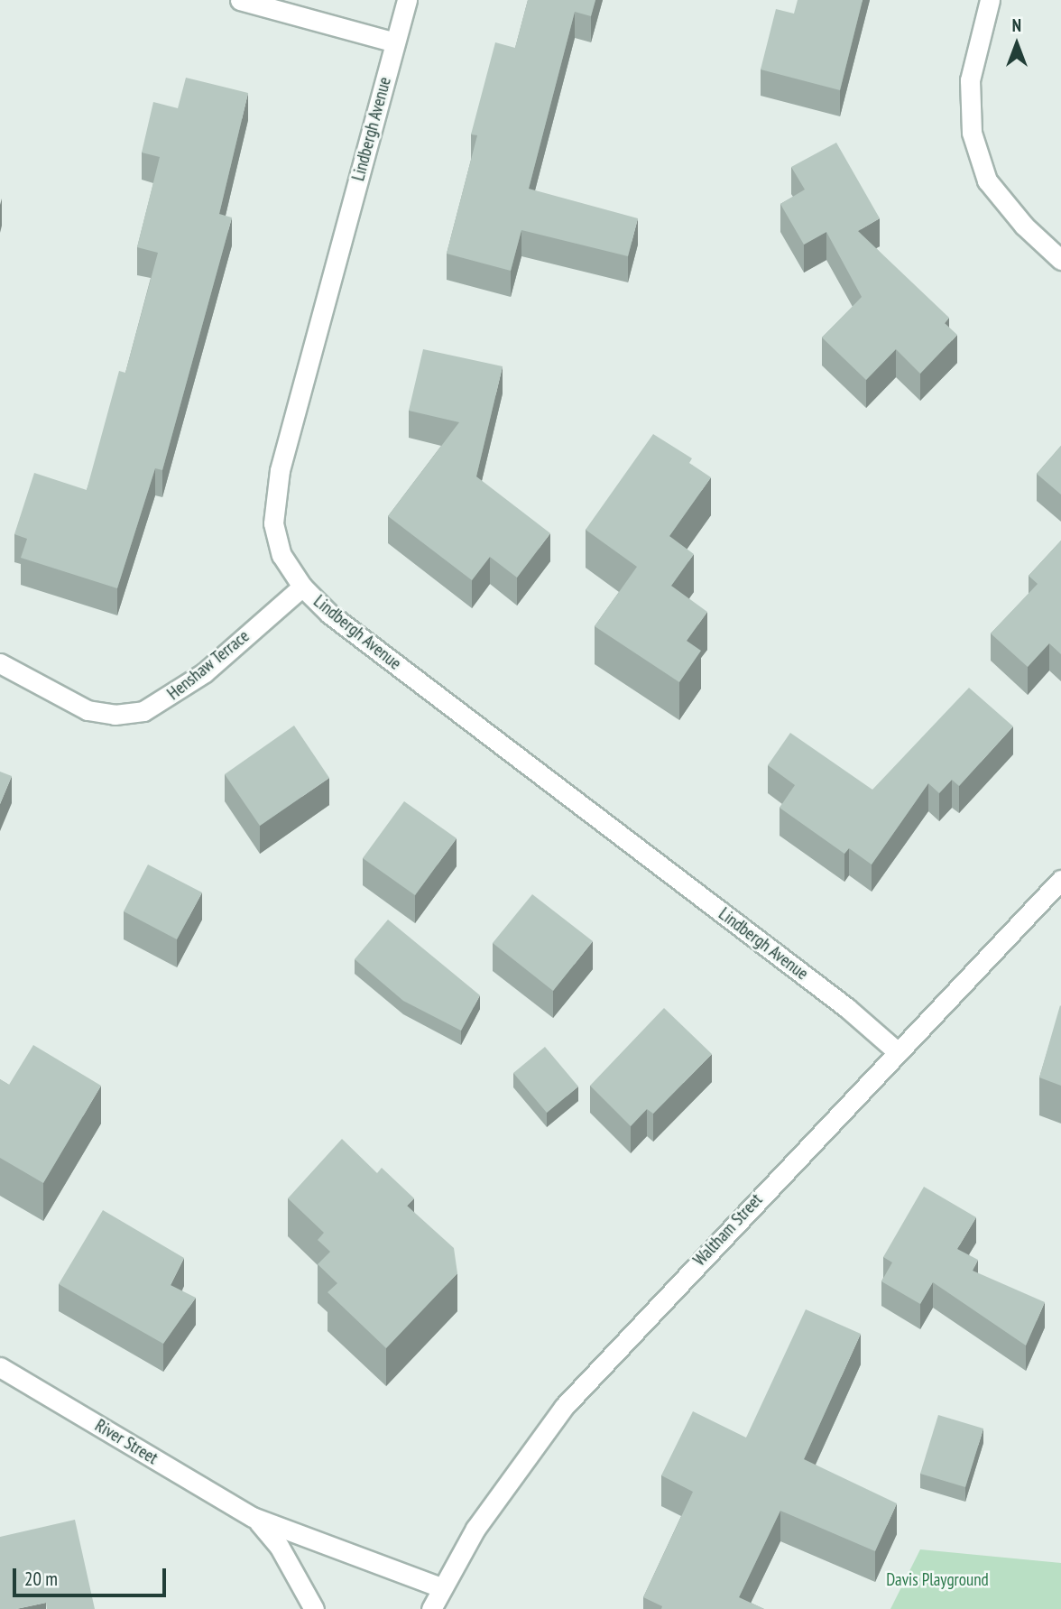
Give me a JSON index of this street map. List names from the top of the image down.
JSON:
{
  "streets": {
    "street": [
      "Lindbergh Avenue",
      "Henshaw Terrace",
      "Waltham Street",
      "River Street"
    ]
  },
  "crossings": [
    ["Lindbergh Avenue", "Henshaw Terrace"],
    ["Lindbergh Avenue", "Waltham Street"],
    ["Waltham Street", "River Street"]
  ],
  "parks": ["Davis Playground"],
  "scale_bar": "20 m",
  "north": "top"
}
